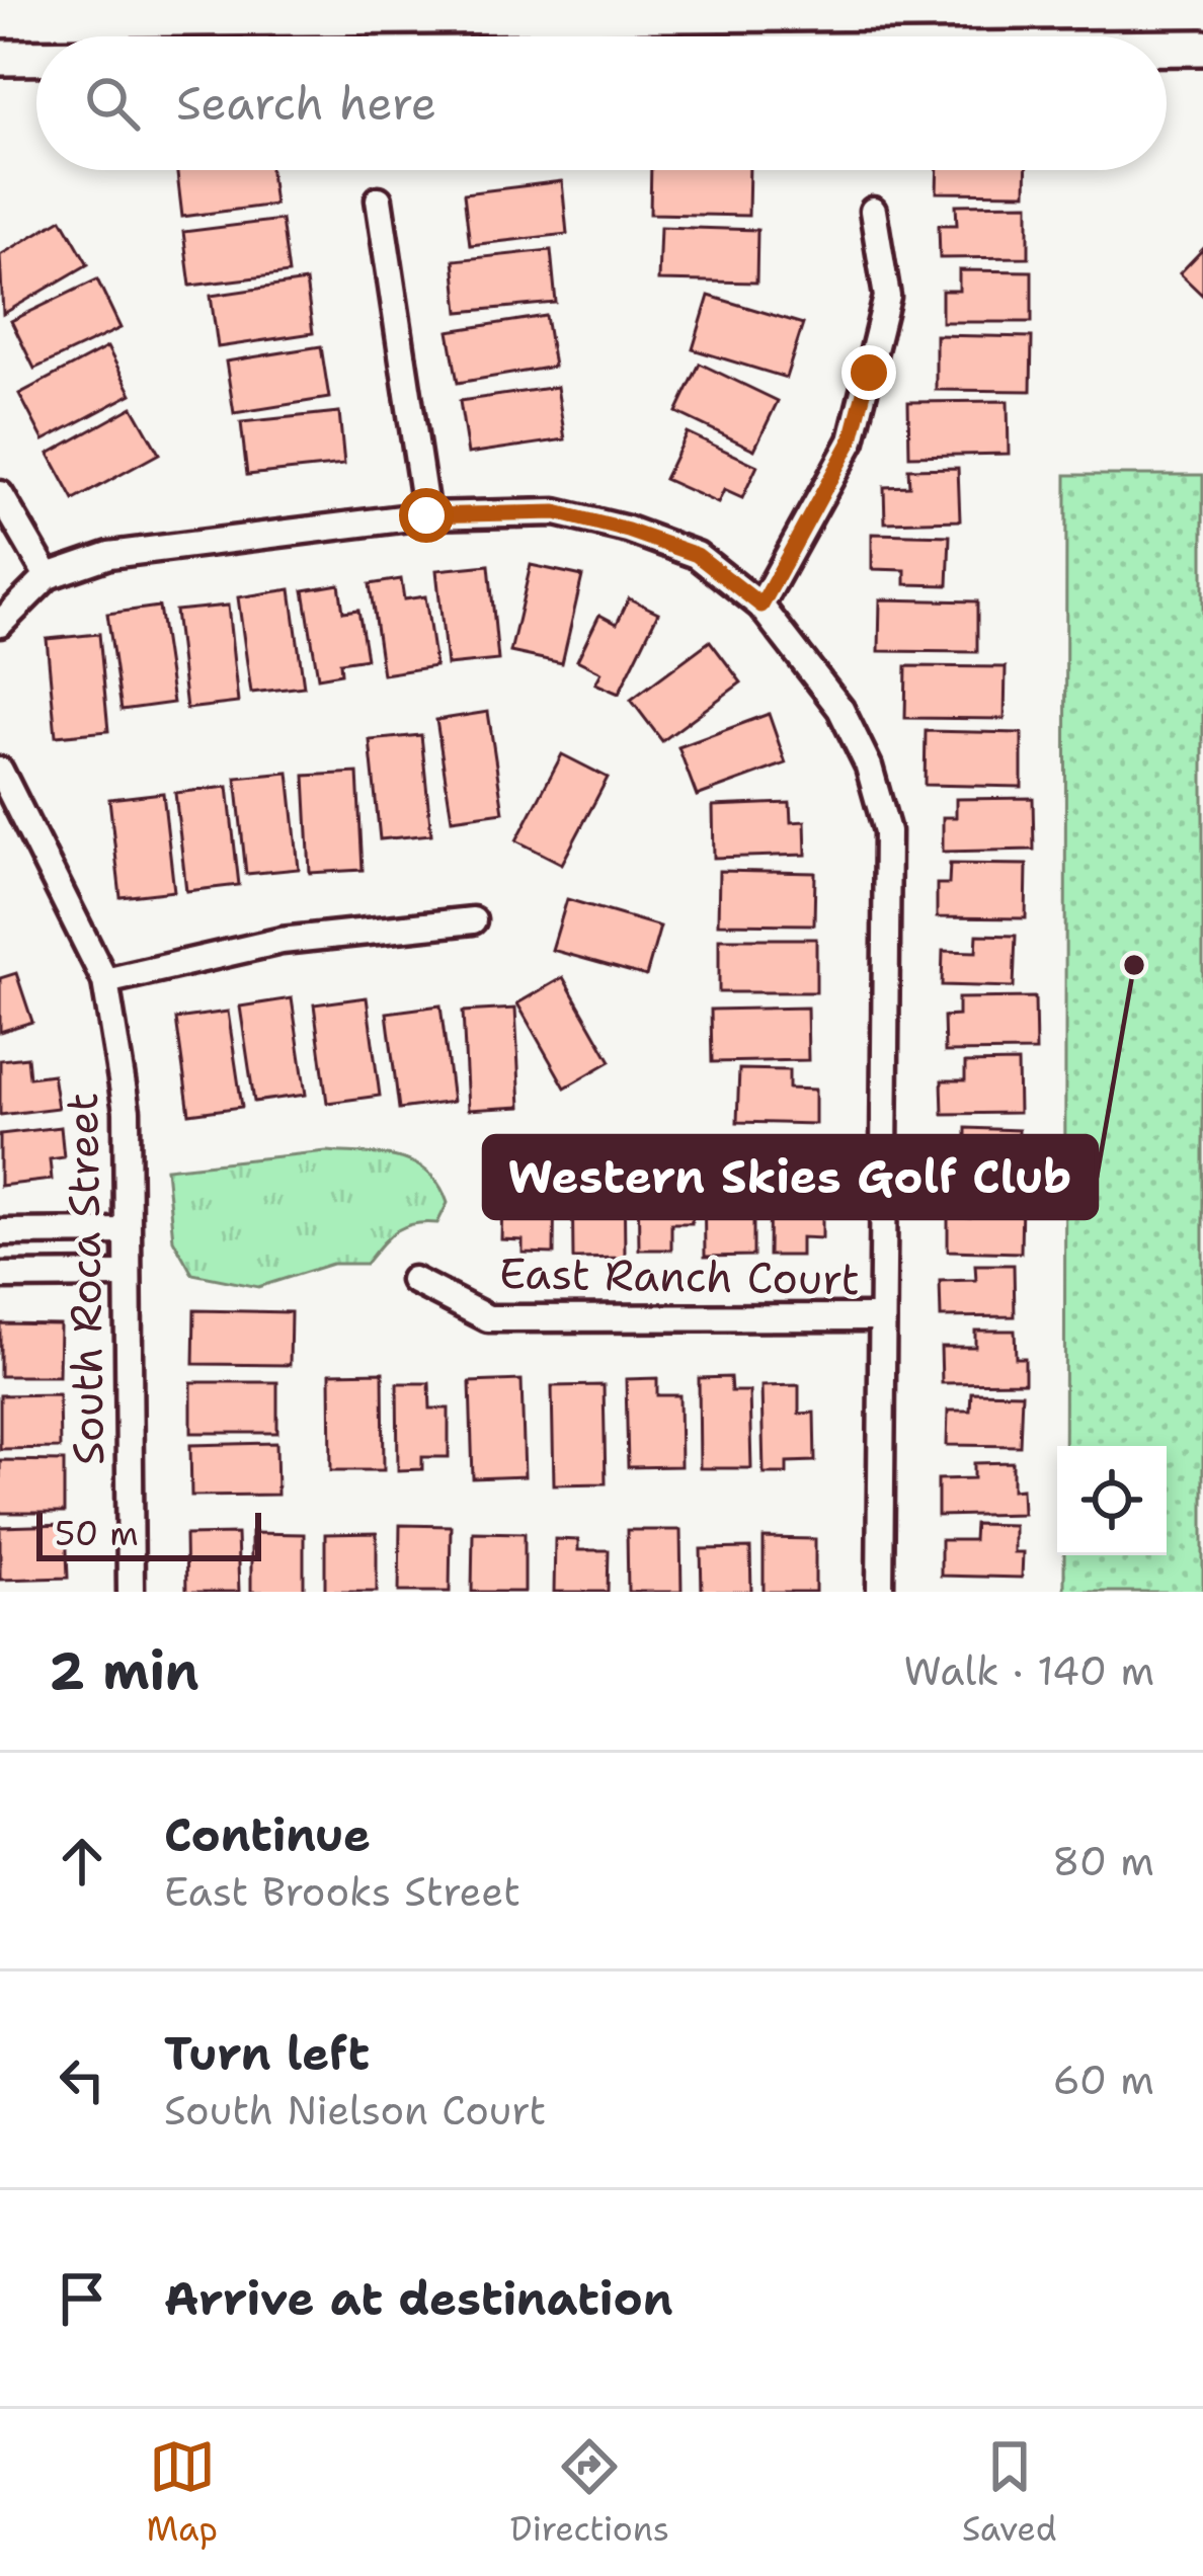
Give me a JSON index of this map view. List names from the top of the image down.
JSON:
{
  "streets": {
    "street": ["East Ranch Court", "South Roca Street"]
  },
  "places": ["Western Skies Golf Club"],
  "scale_bar": "50 m",
  "page": {
    "search": "Search here",
    "scale": "50 m",
    "heading": ["2 min", "Walk · 140 m"],
    "list": [
      ["Continue", "East Brooks Street", "80 m"],
      ["Turn left", "South Nielson Court", "60 m"],
      "Arrive at destination"
    ],
    "nav": ["Map", "Directions", "Saved"]
  }
}
